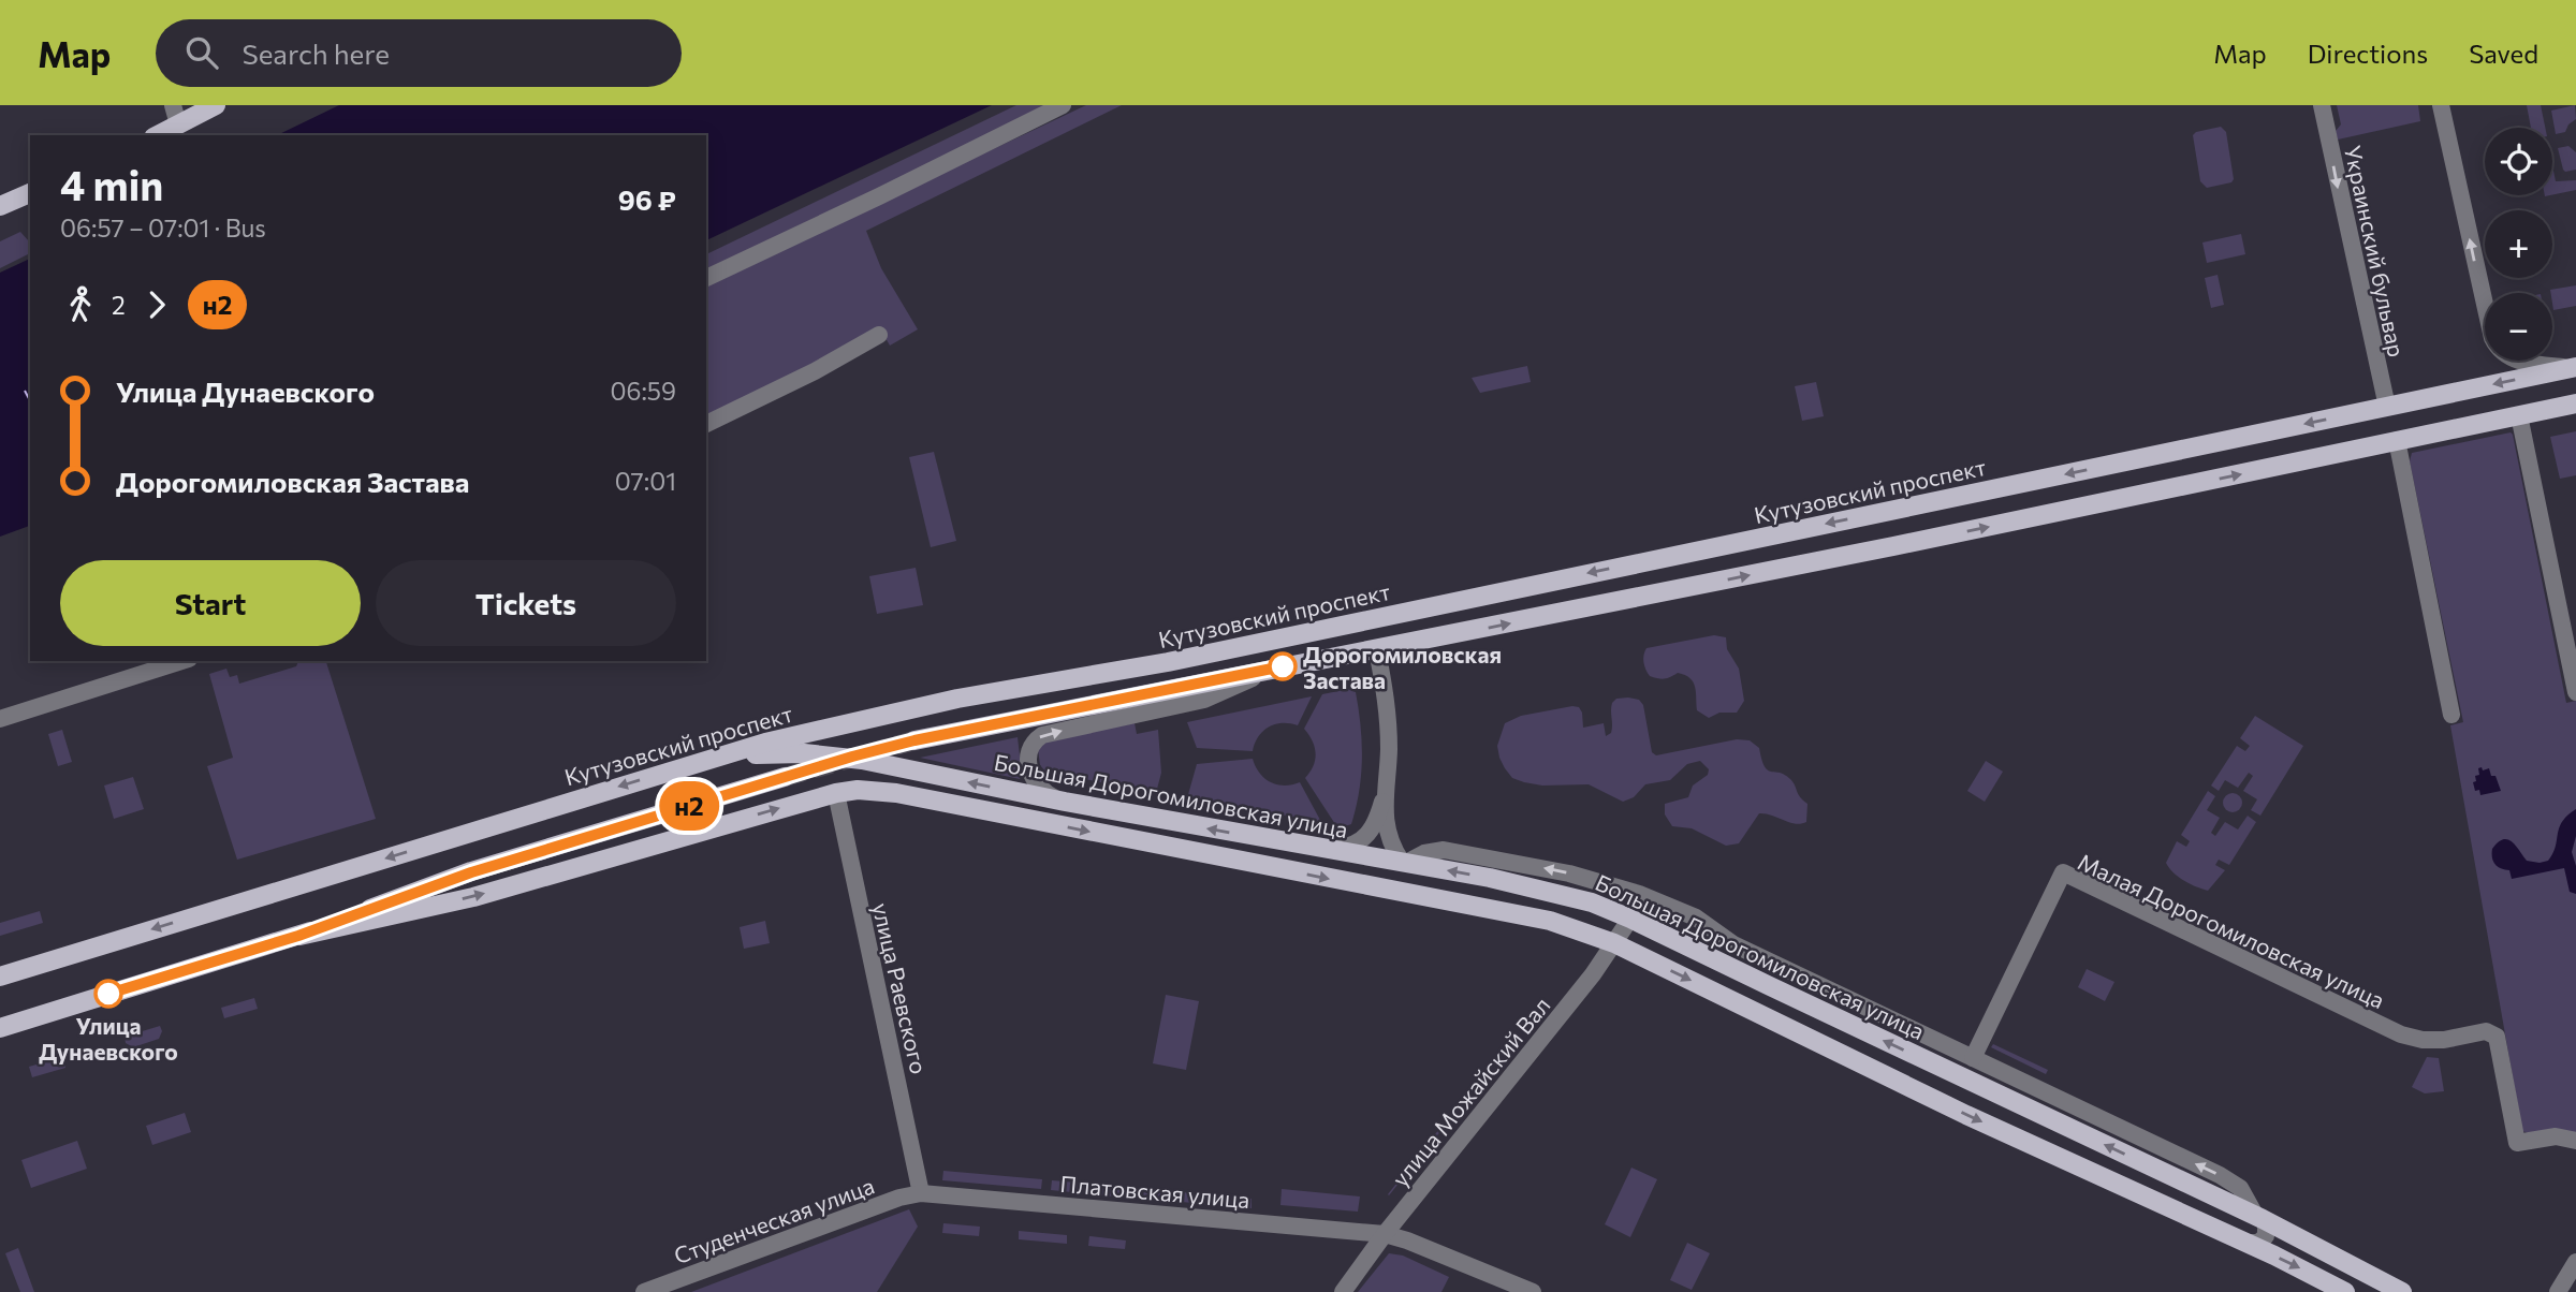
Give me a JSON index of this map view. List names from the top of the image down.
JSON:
{
  "streets": {
    "main road": ["Кутузовский проспект", "Большая Дорогомиловская улица"],
    "street": [
      "Украинский бульвар",
      "Малая Дорогомиловская улица",
      "улица Раевского",
      "улица Можайский Вал",
      "Платовская улица",
      "Студенческая улица"
    ]
  },
  "crossings": [
    ["Украинский бульвар", "Кутузовский проспект"],
    ["Кутузовский проспект", "Большая Дорогомиловская улица"],
    ["Большая Дорогомиловская улица", "улица Можайский Вал"],
    ["улица Раевского", "Платовская улица"],
    ["улица Раевского", "Студенческая улица"],
    ["улица Можайский Вал", "Платовская улица"],
    ["Платовская улица", "Студенческая улица"]
  ],
  "one_way": ["Украинский бульвар"],
  "places": ["Дорогомиловская Застава", "Улица Дунаевского"],
  "lines": ["bus line н2"],
  "page": {
    "header": "Map",
    "search": "Search here",
    "nav": ["Map", "Directions", "Saved"],
    "on_map": "н2",
    "map_buttons": ["+", "−"],
    "heading": ["4 min", "06:57 – 07:01 · Bus", "96 ₽"],
    "legs": ["2", "н2"],
    "list": [
      {
        "name": "Улица Дунаевского",
        "value": "06:59"
      },
      {
        "name": "Дорогомиловская Застава",
        "value": "07:01"
      }
    ],
    "buttons": ["Start", "Tickets"]
  }
}
